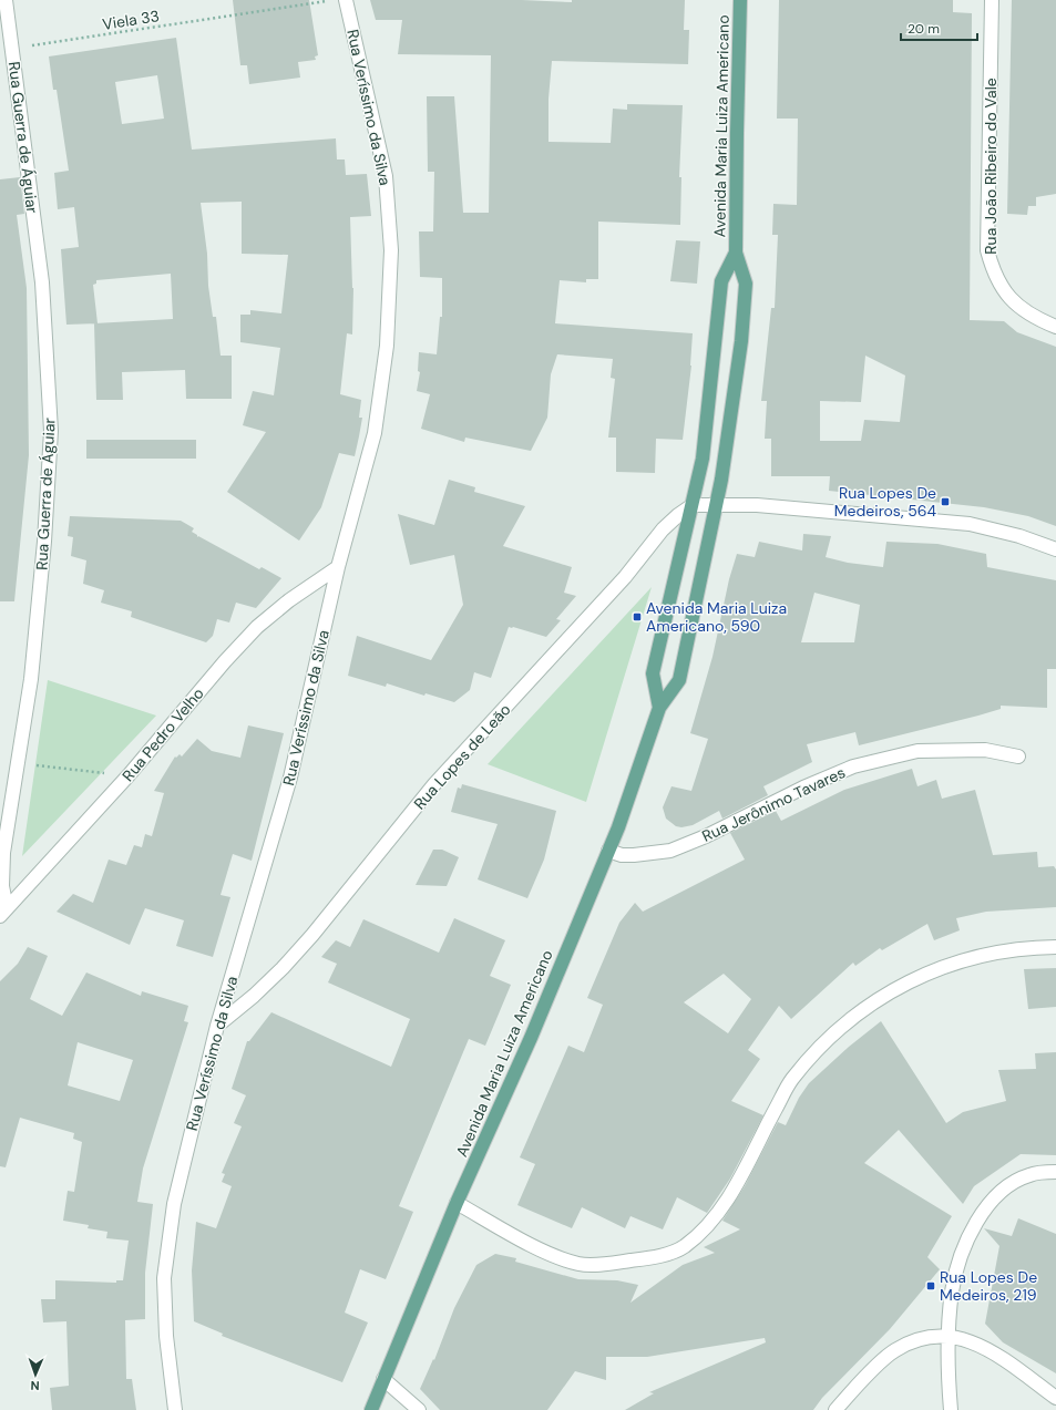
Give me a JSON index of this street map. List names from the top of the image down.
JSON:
{
  "streets": {
    "main road": ["Avenida Maria Luiza Americano"],
    "street": [
      "Rua Veríssimo da Silva",
      "Rua Guerra de Águiar",
      "Rua João Ribeiro do Vale",
      "Rua Pedro Velho",
      "Rua Lopes de Leão",
      "Rua Jerônimo Tavares"
    ],
    "path": ["Viela 33"]
  },
  "crossings": [
    ["Viela 33", "Rua Guerra de Águiar"],
    ["Rua Veríssimo da Silva", "Rua Pedro Velho"],
    ["Rua Veríssimo da Silva", "Rua Lopes de Leão"],
    ["Avenida Maria Luiza Americano", "Rua Lopes de Leão"],
    ["Avenida Maria Luiza Americano", "Rua Jerônimo Tavares"],
    ["Rua Guerra de Águiar", "Rua Pedro Velho"]
  ],
  "places": {
    "transit": ["Rua Lopes De Medeiros, 564", "Avenida Maria Luiza Americano, 590", "Rua Lopes De Medeiros, 219"]
  },
  "scale_bar": "20 m",
  "north": "bottom"
}
